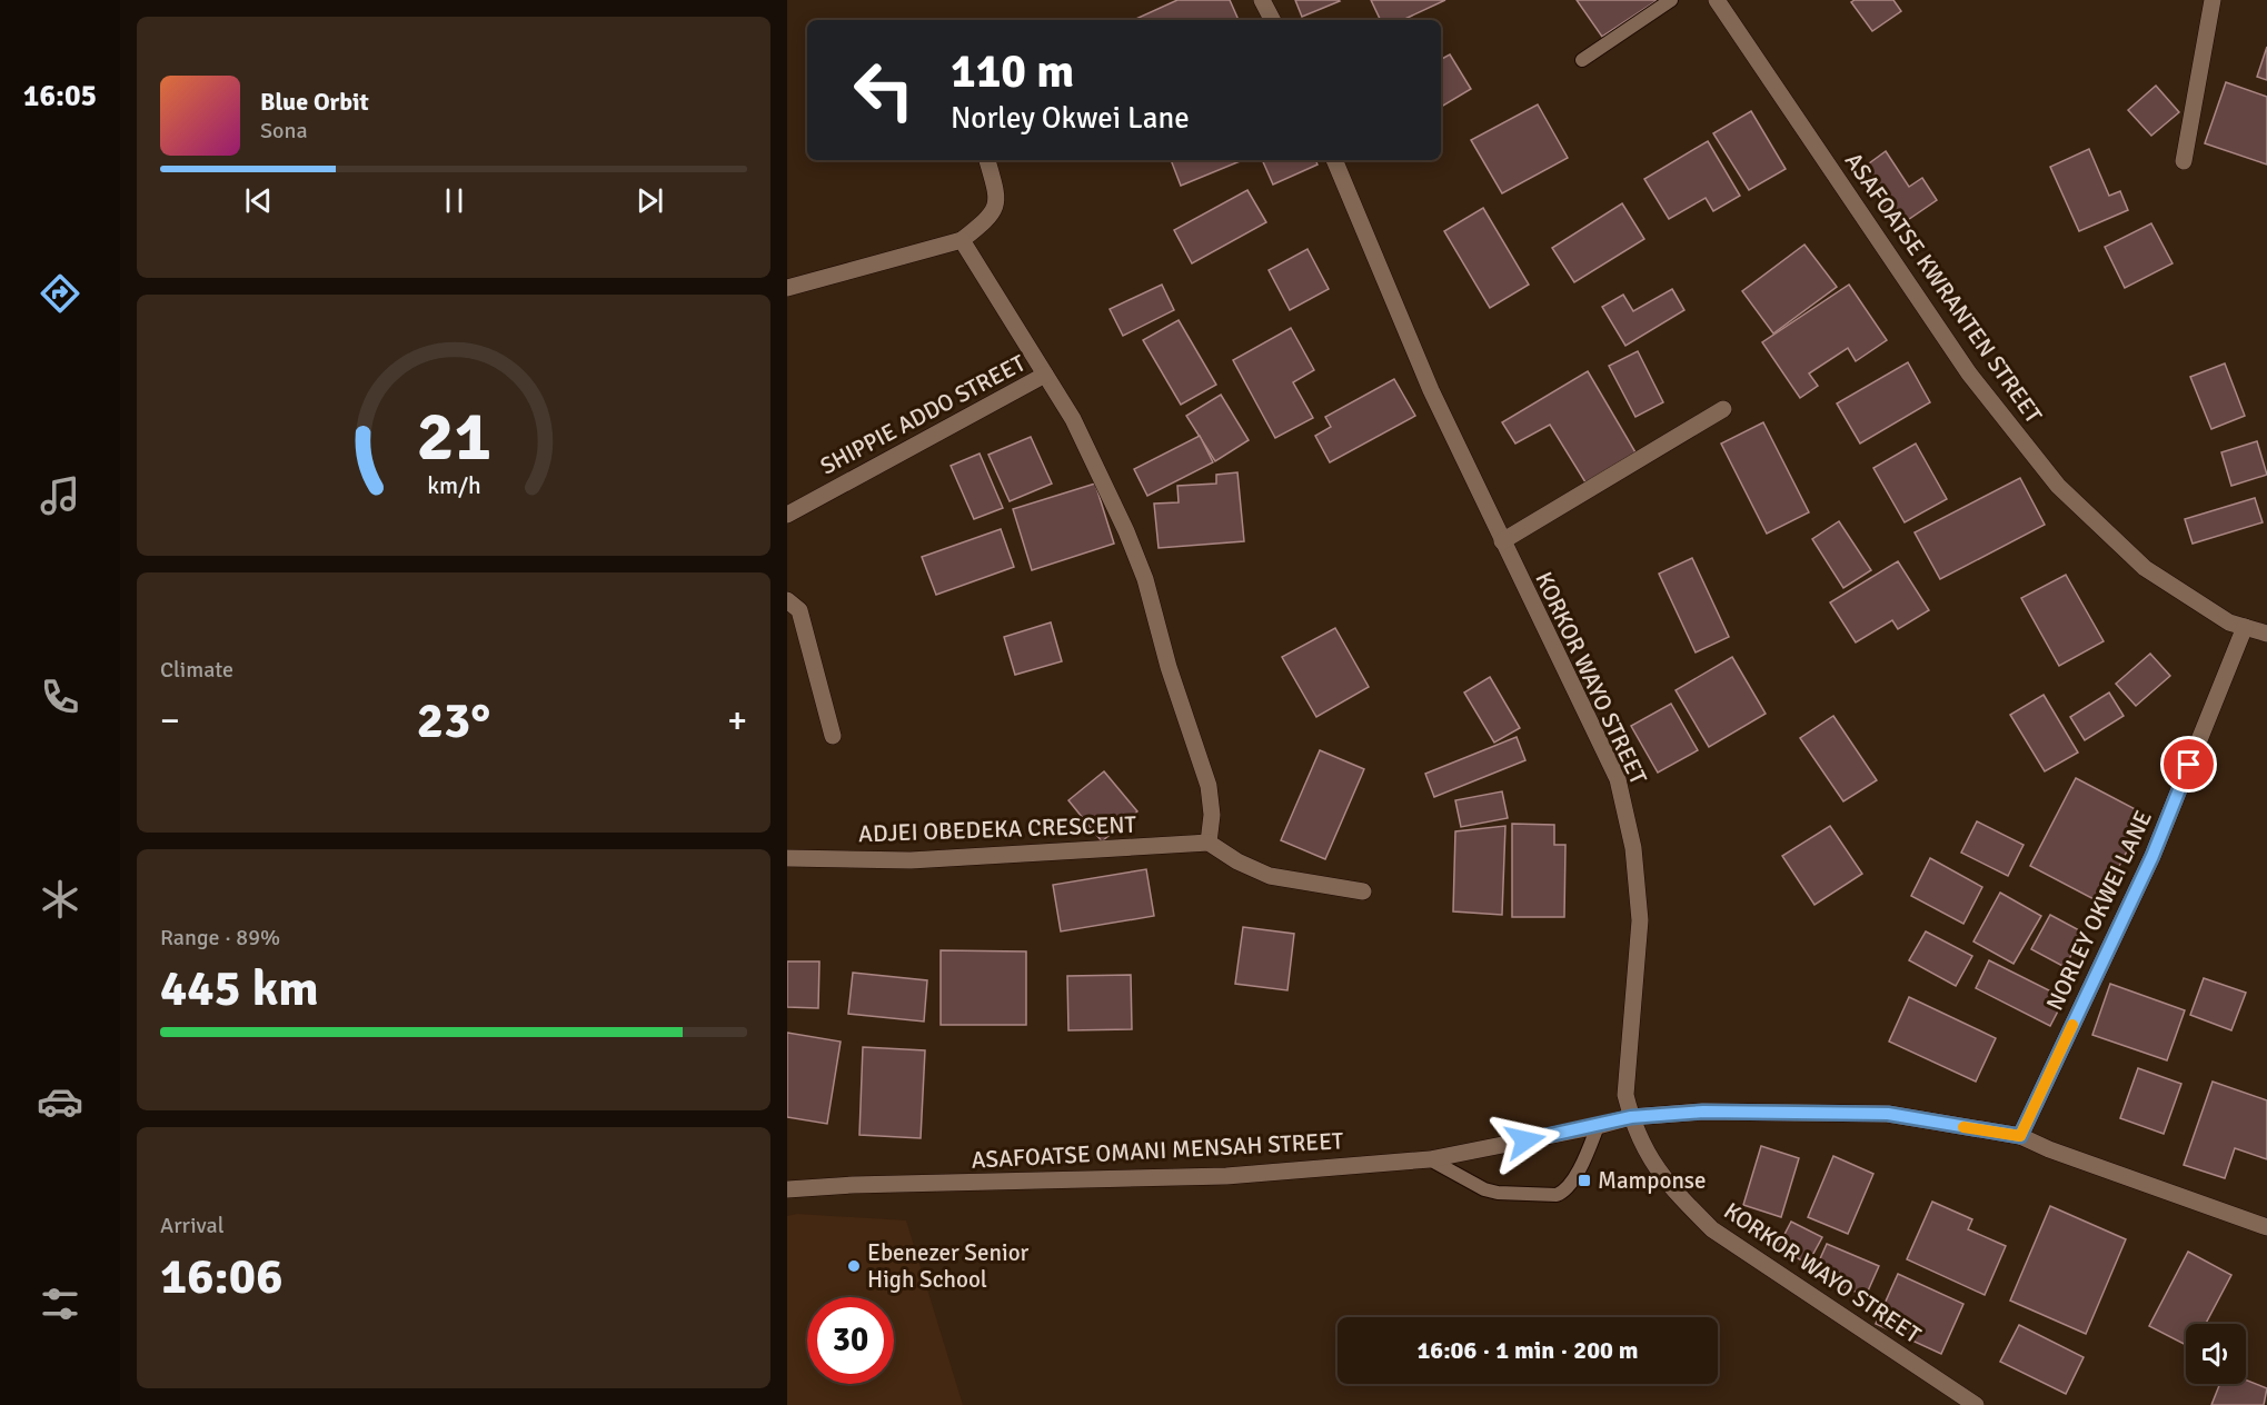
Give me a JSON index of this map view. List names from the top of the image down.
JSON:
{
  "streets": {
    "street": [
      "ASAFOATSE KWRANTEN STREET",
      "SHIPPIE ADDO STREET",
      "KORKOR WAYO STREET",
      "ADJEI OBEDEKA CRESCENT",
      "NORLEY OKWEI LANE",
      "ASAFOATSE OMANI MENSAH STREET"
    ]
  },
  "crossings": [
    ["ASAFOATSE KWRANTEN STREET", "NORLEY OKWEI LANE"],
    ["KORKOR WAYO STREET", "ASAFOATSE OMANI MENSAH STREET"],
    ["NORLEY OKWEI LANE", "ASAFOATSE OMANI MENSAH STREET"]
  ],
  "places": {
    "transit": ["Mamponse"],
    "other": ["Ebenezer Senior High School"]
  },
  "page": {
    "tabs": "16:05",
    "turn": ["110 m", "Norley Okwei Lane"],
    "song": ["Blue Orbit", "Sona"],
    "tile": [
      "Climate",
      ["Range · 89%", "445 km"],
      ["Arrival", "16:06"]
    ],
    "heat": ["−", "23°", "+"],
    "limit": "30",
    "trip": "16:06 · 1 min · 200 m",
    "gauge": ["21", "km/h"]
  }
}
